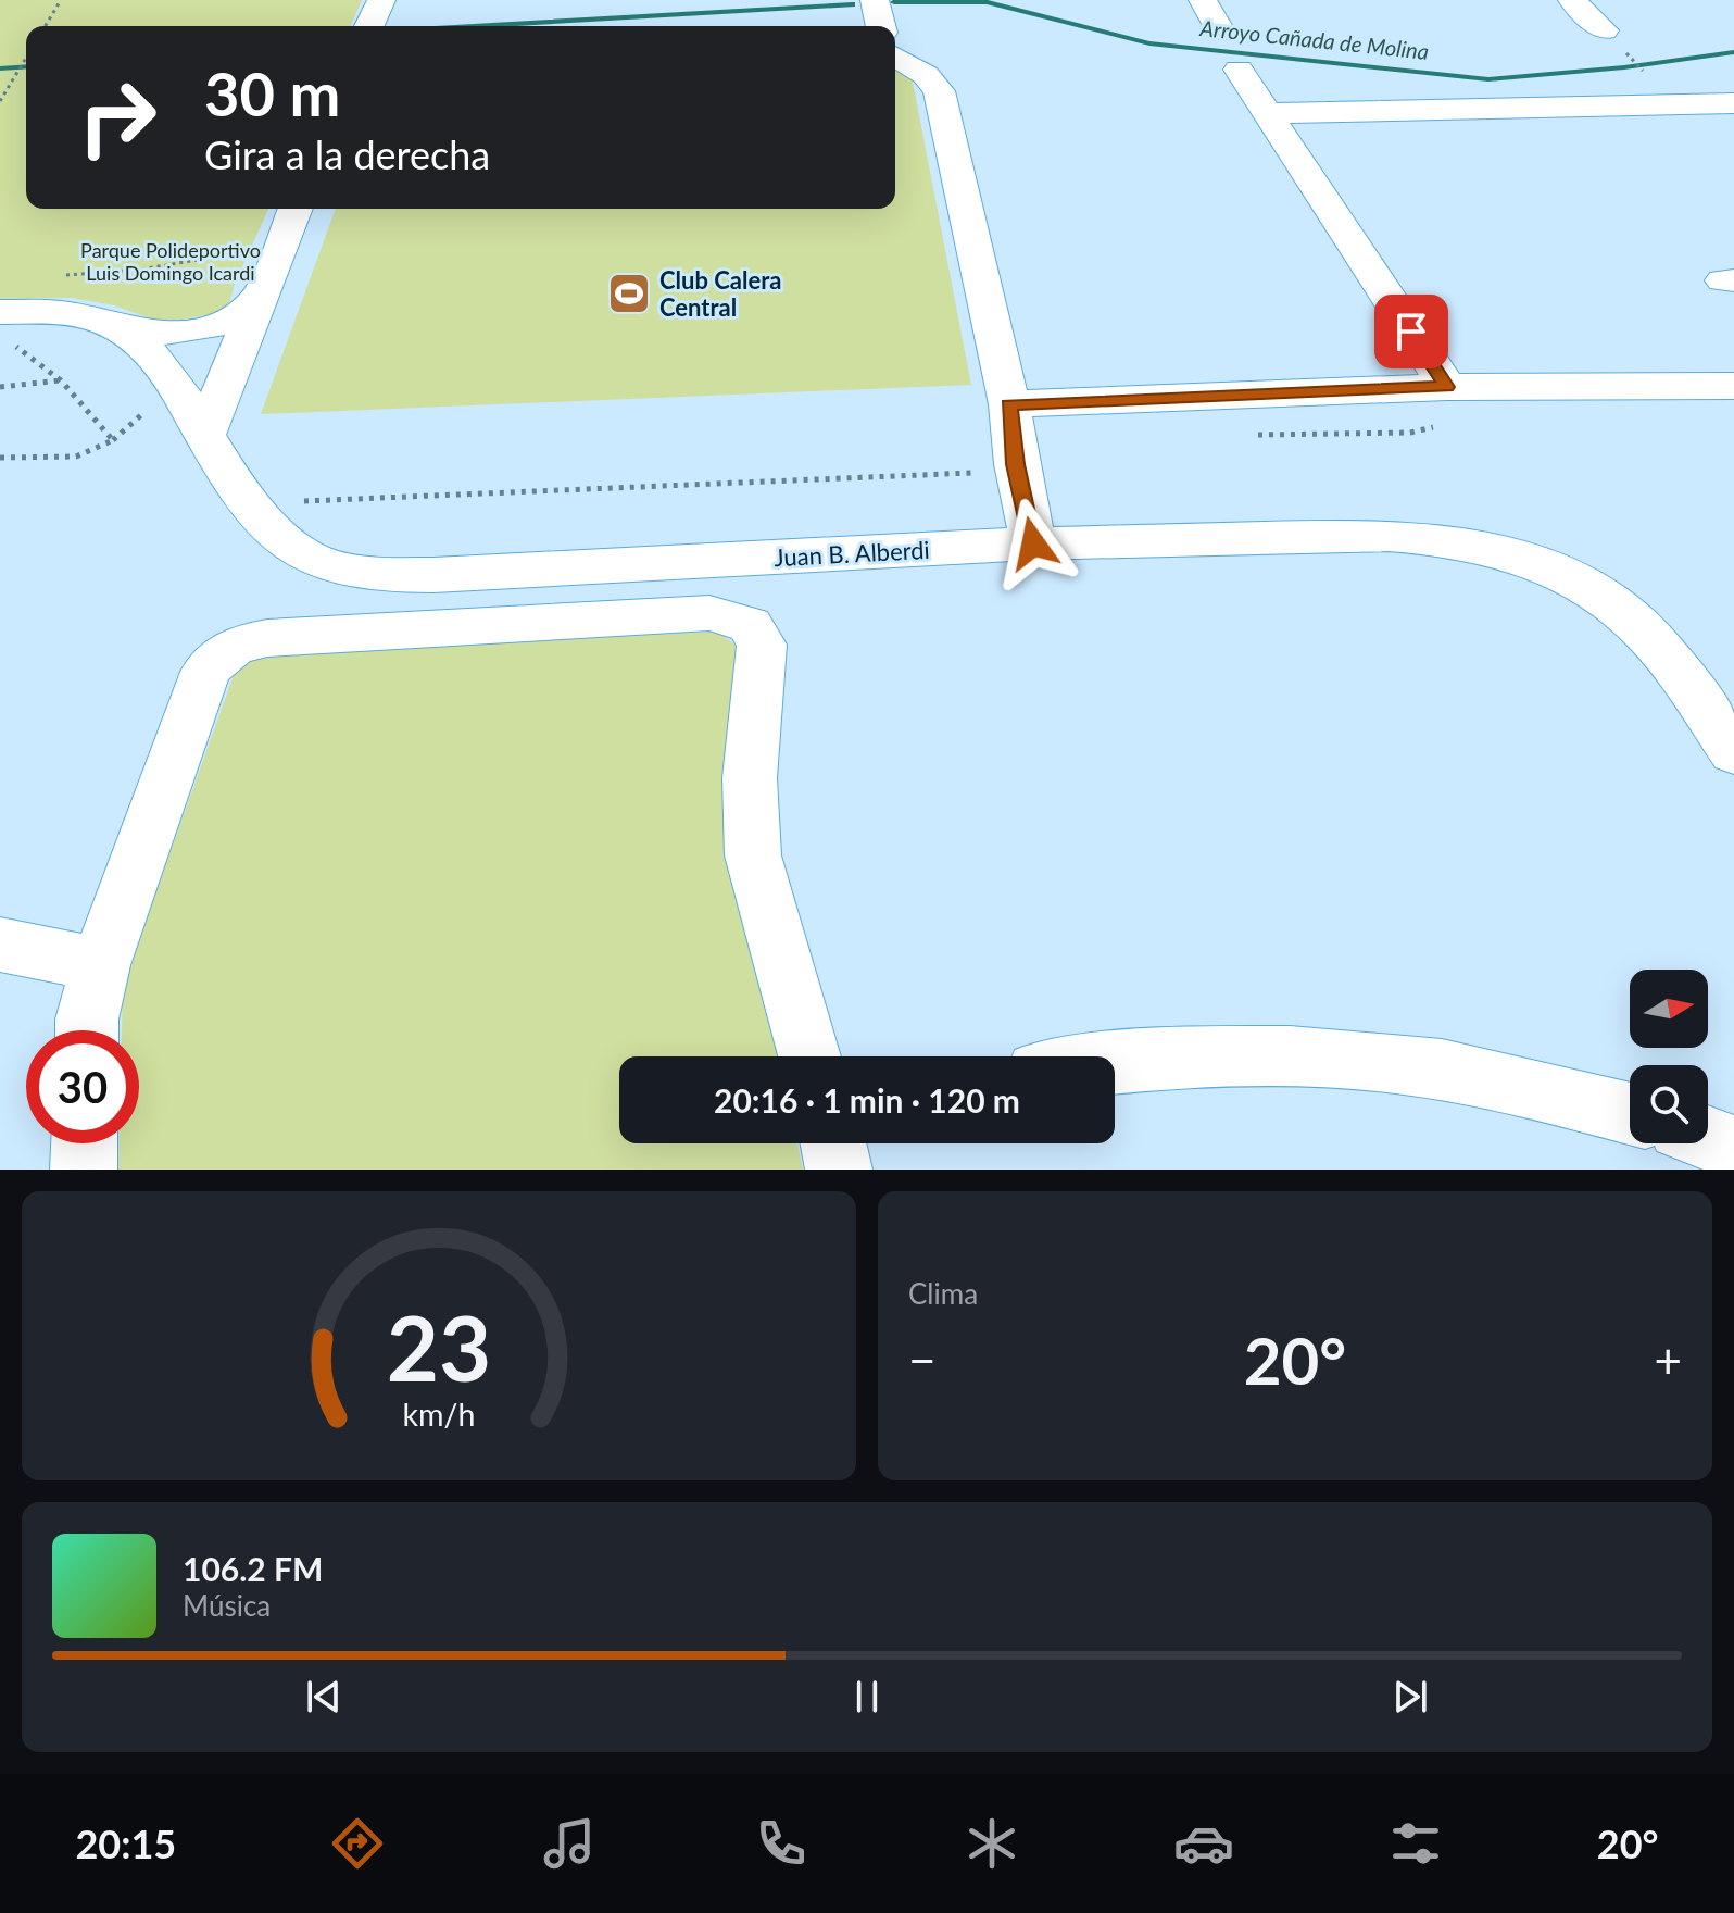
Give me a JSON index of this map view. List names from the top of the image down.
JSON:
{
  "streets": {
    "street": ["Juan B. Alberdi"]
  },
  "water": ["Arroyo Cañada de Molina"],
  "parks": ["Parque Polideportivo Luis Domingo Icardi"],
  "places": {
    "sports": ["Club Calera Central"]
  },
  "north": "right",
  "page": {
    "turn": ["30 m", "Gira a la derecha"],
    "limit": "30",
    "trip": "20:16 · 1 min · 120 m",
    "tile": "Clima",
    "heat": ["−", "20°", "+"],
    "song": ["106.2 FM", "Música"],
    "tabs": ["20:15", "20°"],
    "gauge": ["23", "km/h"]
  }
}
